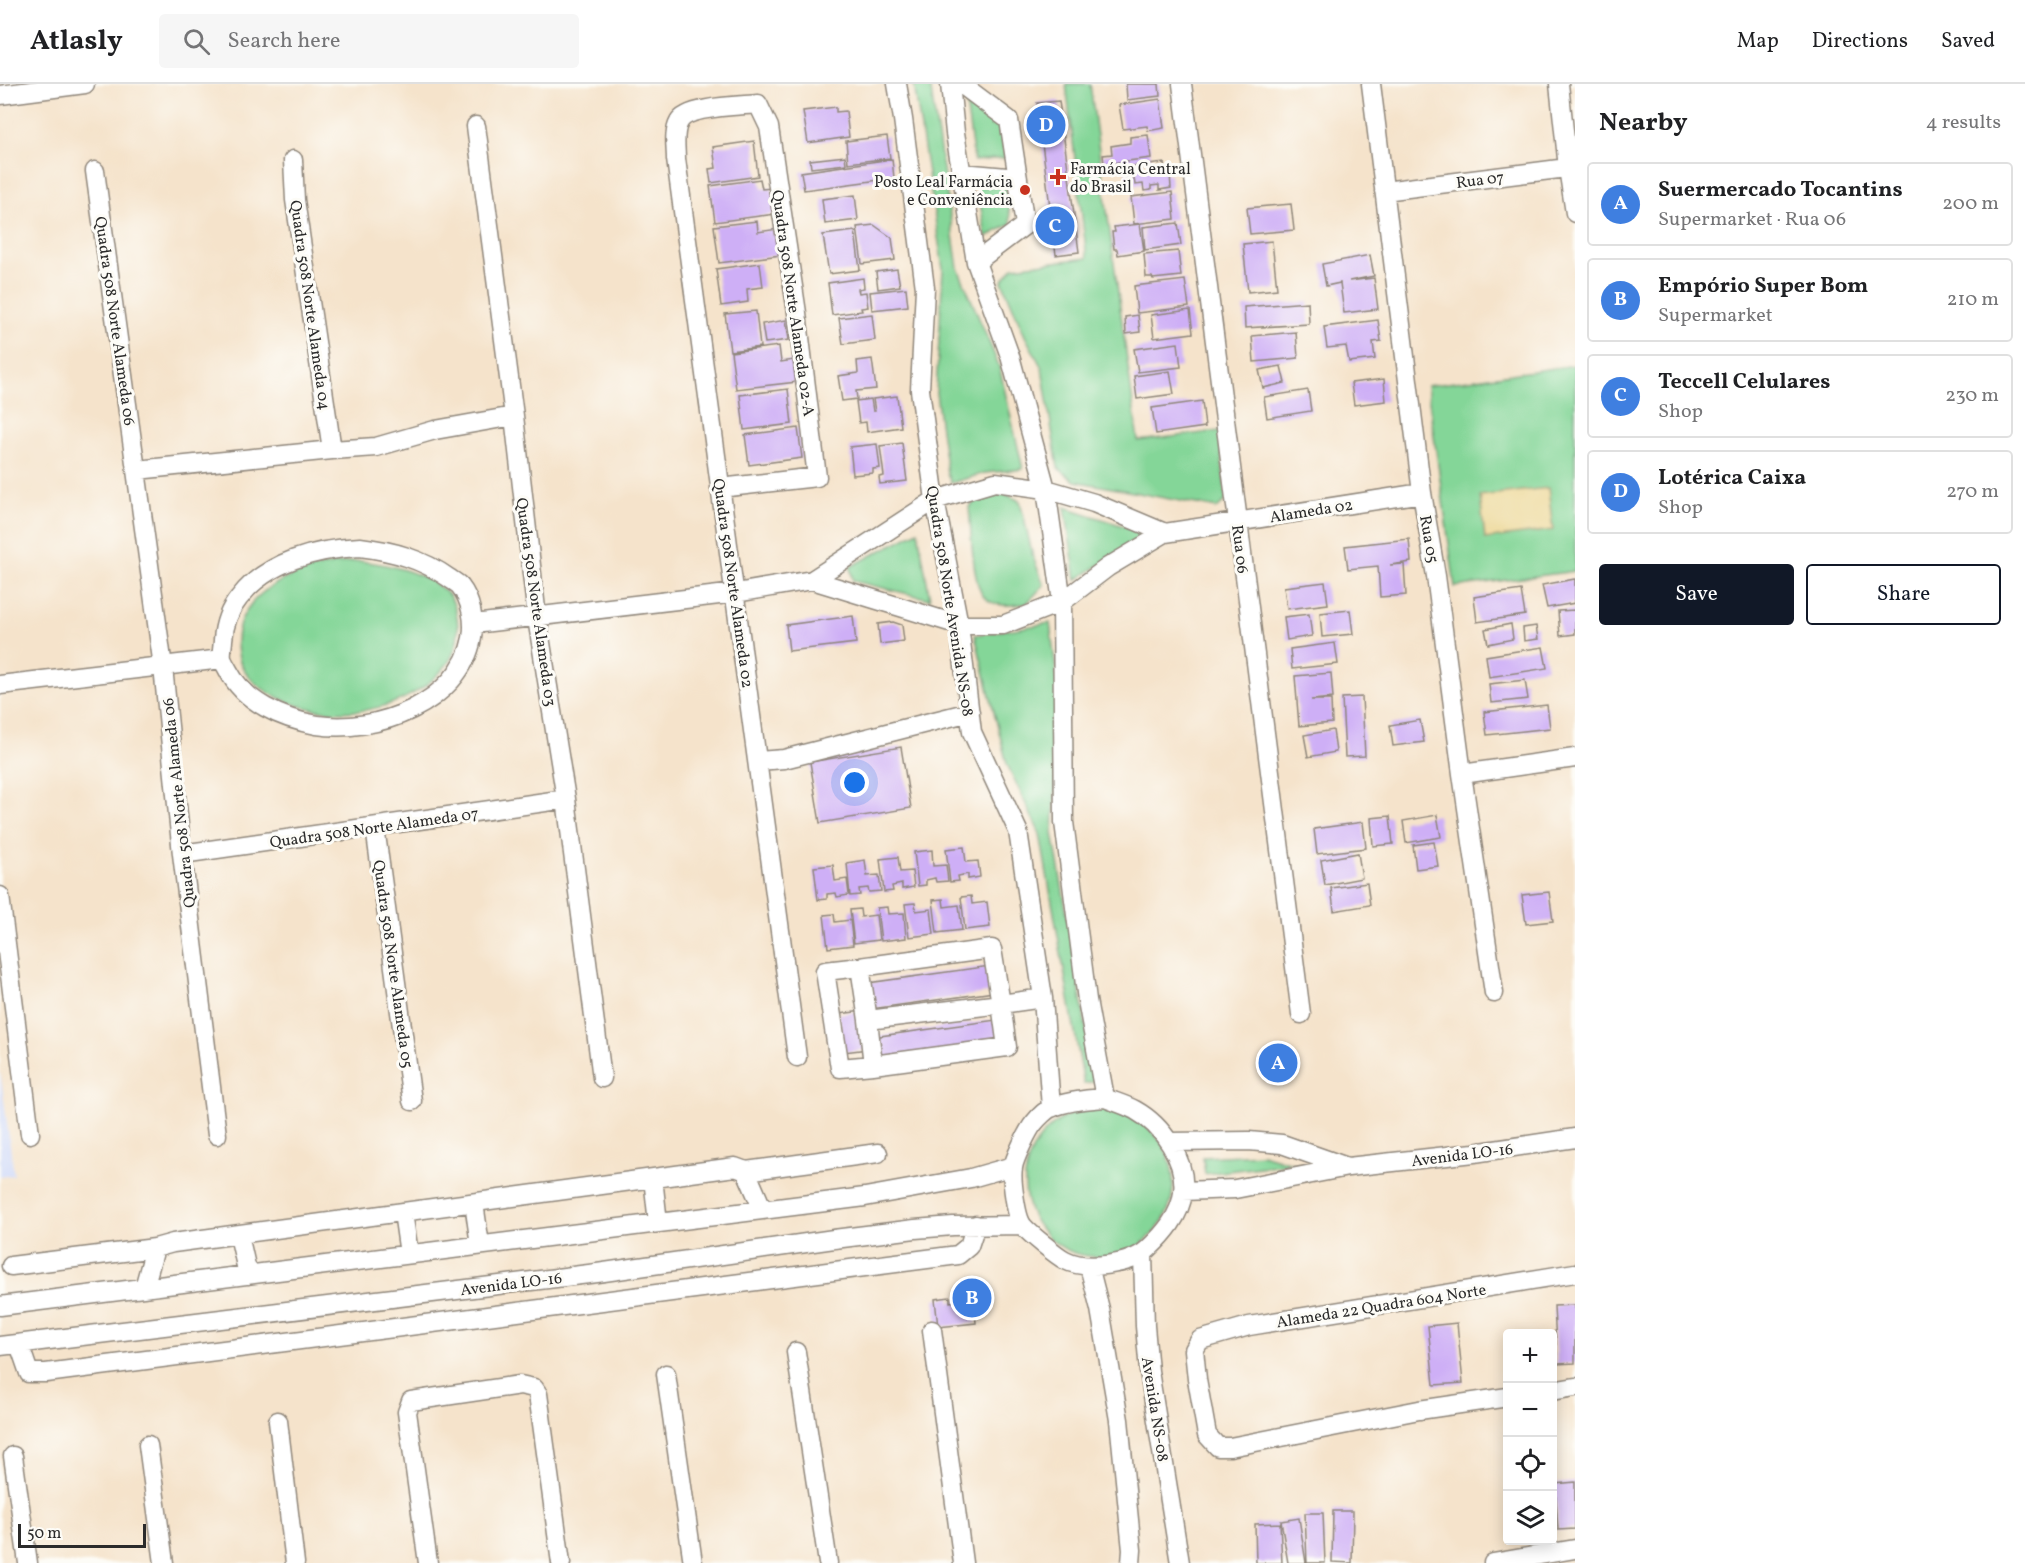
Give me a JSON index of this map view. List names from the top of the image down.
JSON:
{
  "streets": {
    "street": [
      "Rua 07",
      "Quadra 508 Norte Alameda 02-A",
      "Quadra 508 Norte Alameda 04",
      "Quadra 508 Norte Alameda 06",
      "Alameda 02",
      "Rua 05",
      "Rua 06",
      "Quadra 508 Norte Alameda 02",
      "Quadra 508 Norte Avenida NS-08",
      "Quadra 508 Norte Alameda 03",
      "Quadra 508 Norte Alameda 07",
      "Quadra 508 Norte Alameda 05",
      "Avenida LO-16",
      "Alameda 22 Quadra 604 Norte",
      "Avenida NS-08"
    ]
  },
  "crossings": [
    ["Rua 07", "Rua 05"],
    ["Quadra 508 Norte Alameda 02-A", "Quadra 508 Norte Alameda 02"],
    ["Quadra 508 Norte Alameda 06", "Quadra 508 Norte Alameda 07"],
    ["Alameda 02", "Rua 05"],
    ["Alameda 02", "Rua 06"],
    ["Quadra 508 Norte Avenida NS-08", "Avenida LO-16"],
    ["Quadra 508 Norte Avenida NS-08", "Avenida NS-08"],
    ["Quadra 508 Norte Alameda 03", "Quadra 508 Norte Alameda 07"],
    ["Quadra 508 Norte Alameda 07", "Quadra 508 Norte Alameda 05"],
    ["Avenida LO-16", "Avenida NS-08"]
  ],
  "places": {
    "health": ["Farmácia Central do Brasil"],
    "other": ["Posto Leal Farmácia e Conveniência"]
  },
  "scale_bar": "50 m",
  "page": {
    "header": "Atlasly",
    "search": "Search here",
    "nav": ["Map", "Directions", "Saved"],
    "heading": ["Nearby", "4 results"],
    "pins": [
      "D",
      "C",
      "A",
      "B"
    ],
    "list": [
      {
        "mark": "A",
        "name": "Suermercado Tocantins",
        "note": "Supermarket · Rua 06",
        "value": "200 m"
      },
      {
        "mark": "B",
        "name": "Empório Super Bom",
        "note": "Supermarket",
        "value": "210 m"
      },
      {
        "mark": "C",
        "name": "Teccell Celulares",
        "note": "Shop",
        "value": "230 m"
      },
      {
        "mark": "D",
        "name": "Lotérica Caixa",
        "note": "Shop",
        "value": "270 m"
      }
    ],
    "buttons": ["Save", "Share"],
    "map_buttons": ["+", "−"],
    "scale": "50 m"
  }
}
